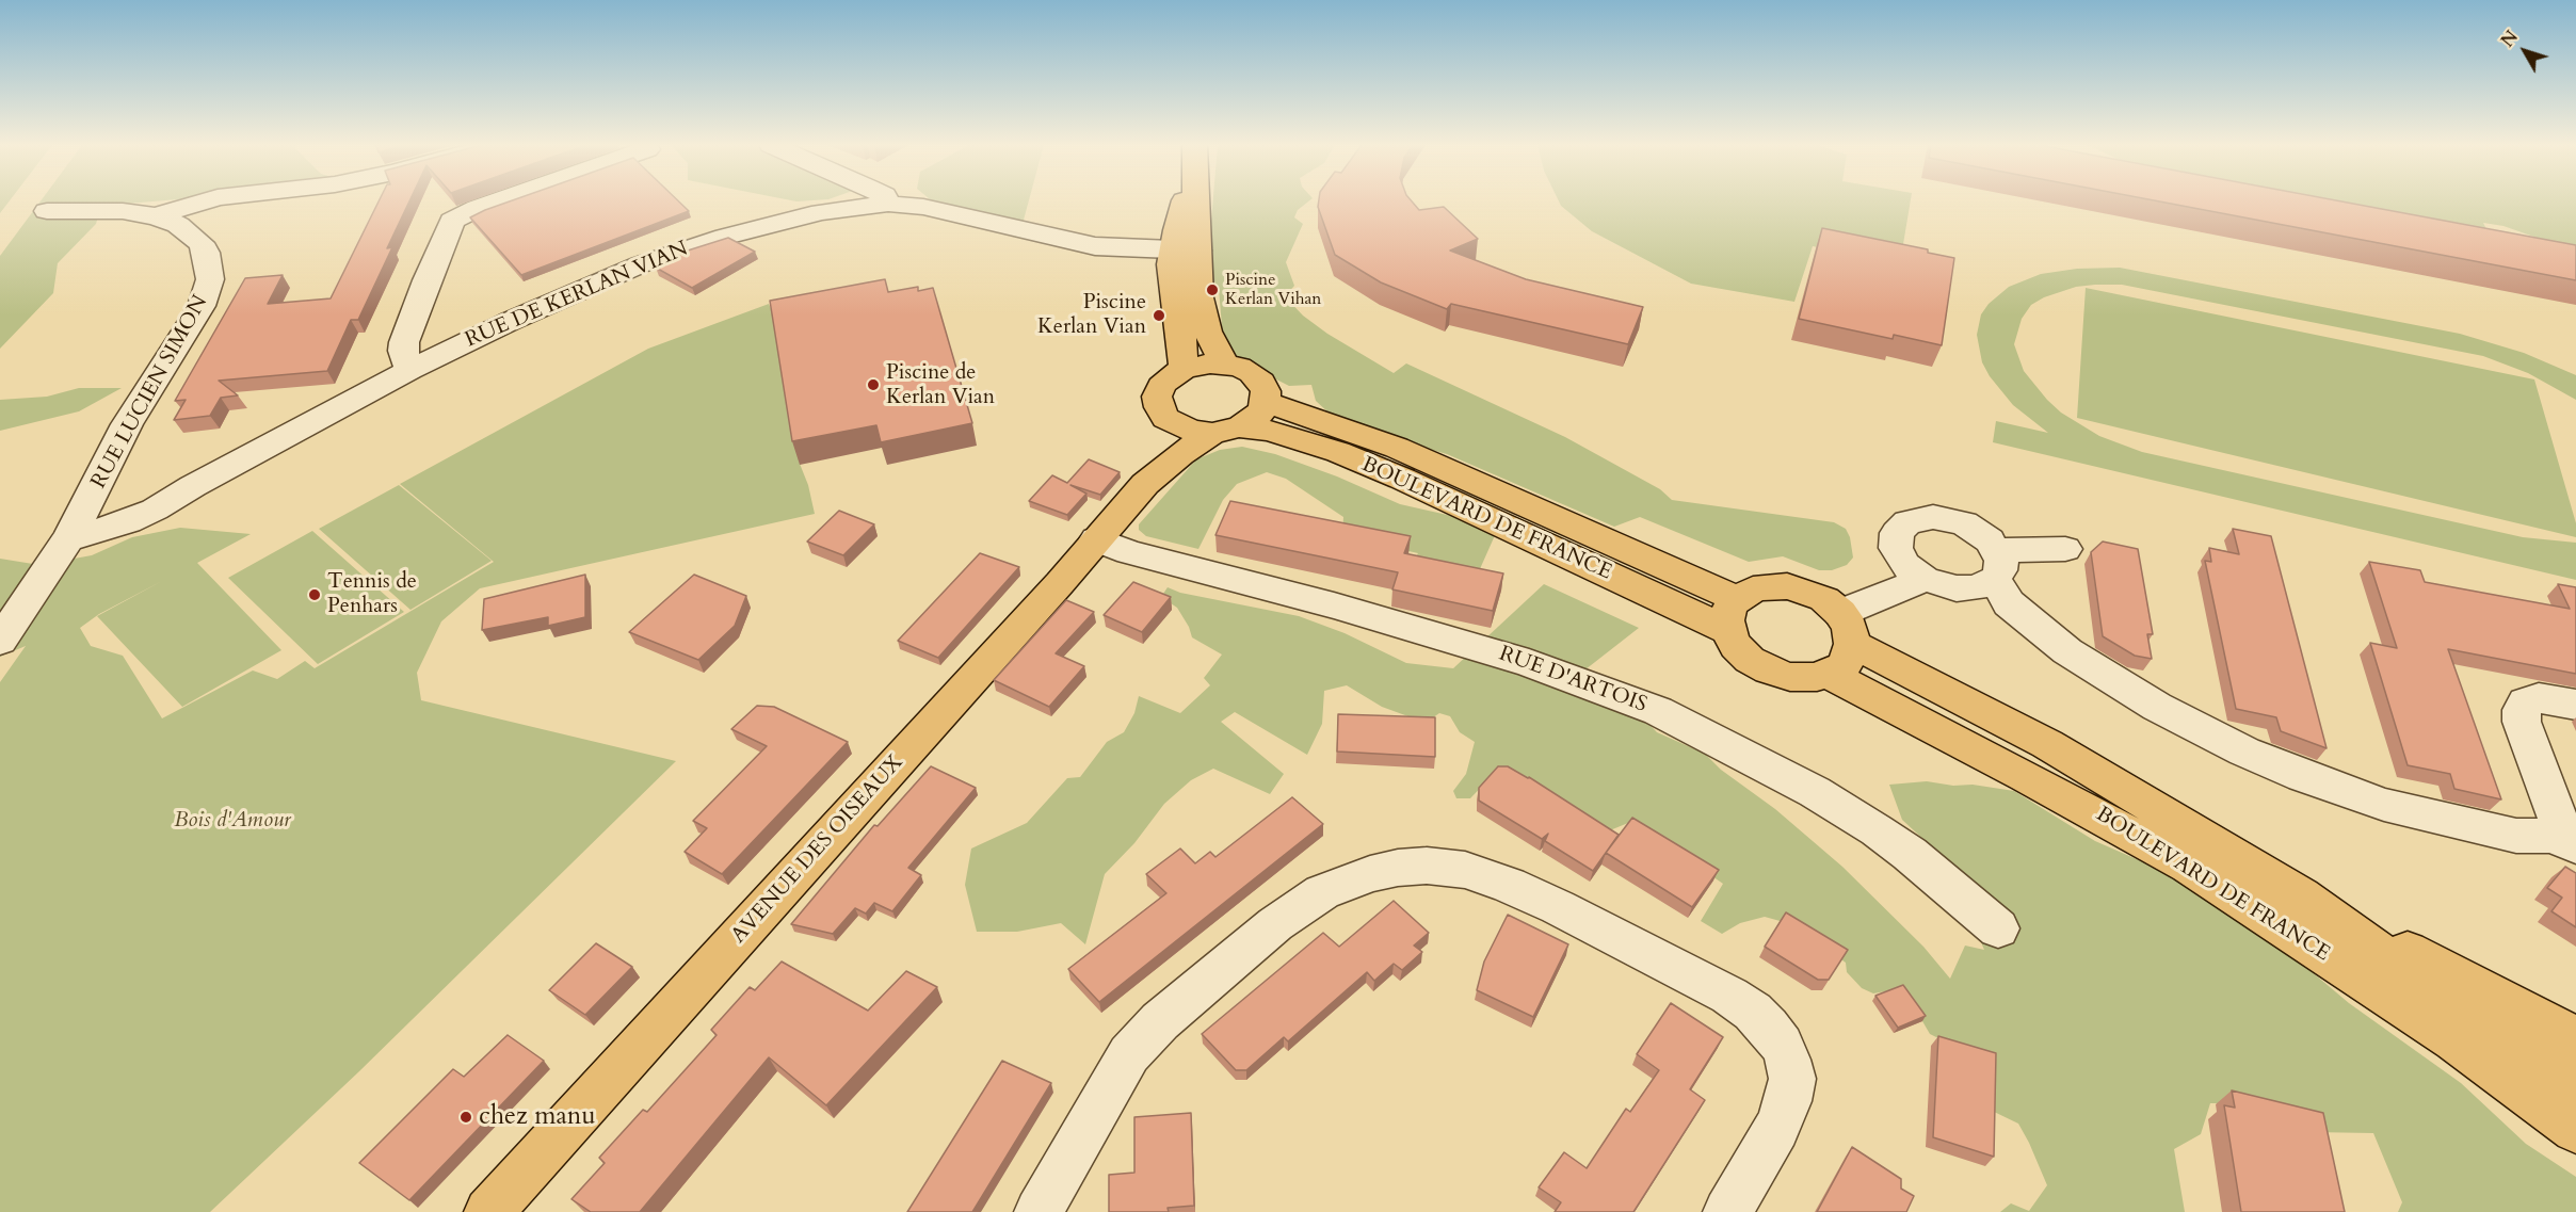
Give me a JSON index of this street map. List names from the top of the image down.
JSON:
{
  "streets": {
    "main road": ["BOULEVARD DE FRANCE", "AVENUE DES OISEAUX"],
    "street": ["RUE DE KERLAN VIAN", "RUE LUCIEN SIMON", "RUE D'ARTOIS"]
  },
  "crossings": [
    ["RUE DE KERLAN VIAN", "RUE LUCIEN SIMON"],
    ["BOULEVARD DE FRANCE", "AVENUE DES OISEAUX"],
    ["RUE D'ARTOIS", "AVENUE DES OISEAUX"]
  ],
  "parks": ["Bois d'Amour"],
  "places": [
    "Piscine Kerlan Vihan",
    "Piscine Kerlan Vian",
    "Piscine de Kerlan Vian",
    "Tennis de Penhars",
    "chez manu"
  ],
  "north": "top left"
}
